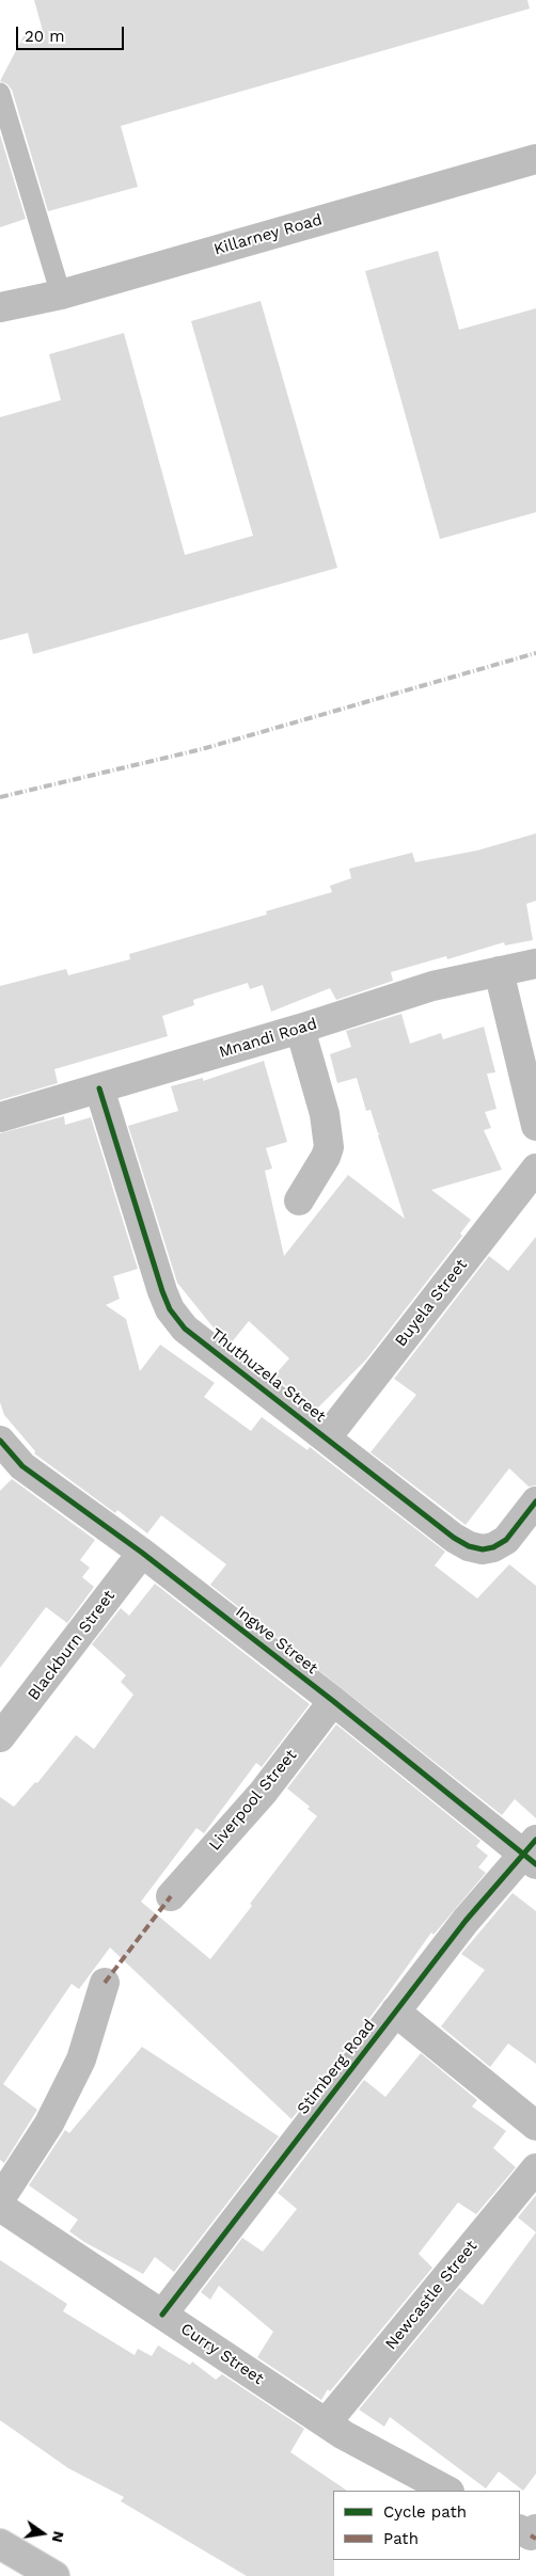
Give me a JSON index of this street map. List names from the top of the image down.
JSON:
{
  "streets": {
    "main road": [
      "Killarney Road",
      "Mnandi Road",
      "Buyela Street",
      "Thuthuzela Street",
      "Ingwe Street",
      "Blackburn Street",
      "Liverpool Street",
      "Stimberg Road",
      "Newcastle Street",
      "Curry Street"
    ]
  },
  "crossings": [
    ["Mnandi Road", "Thuthuzela Street"],
    ["Buyela Street", "Thuthuzela Street"],
    ["Ingwe Street", "Blackburn Street"],
    ["Ingwe Street", "Liverpool Street"],
    ["Ingwe Street", "Stimberg Road"],
    ["Stimberg Road", "Curry Street"],
    ["Newcastle Street", "Curry Street"]
  ],
  "legend": ["Cycle path", "Path"],
  "scale_bar": "20 m",
  "north": "right"
}
